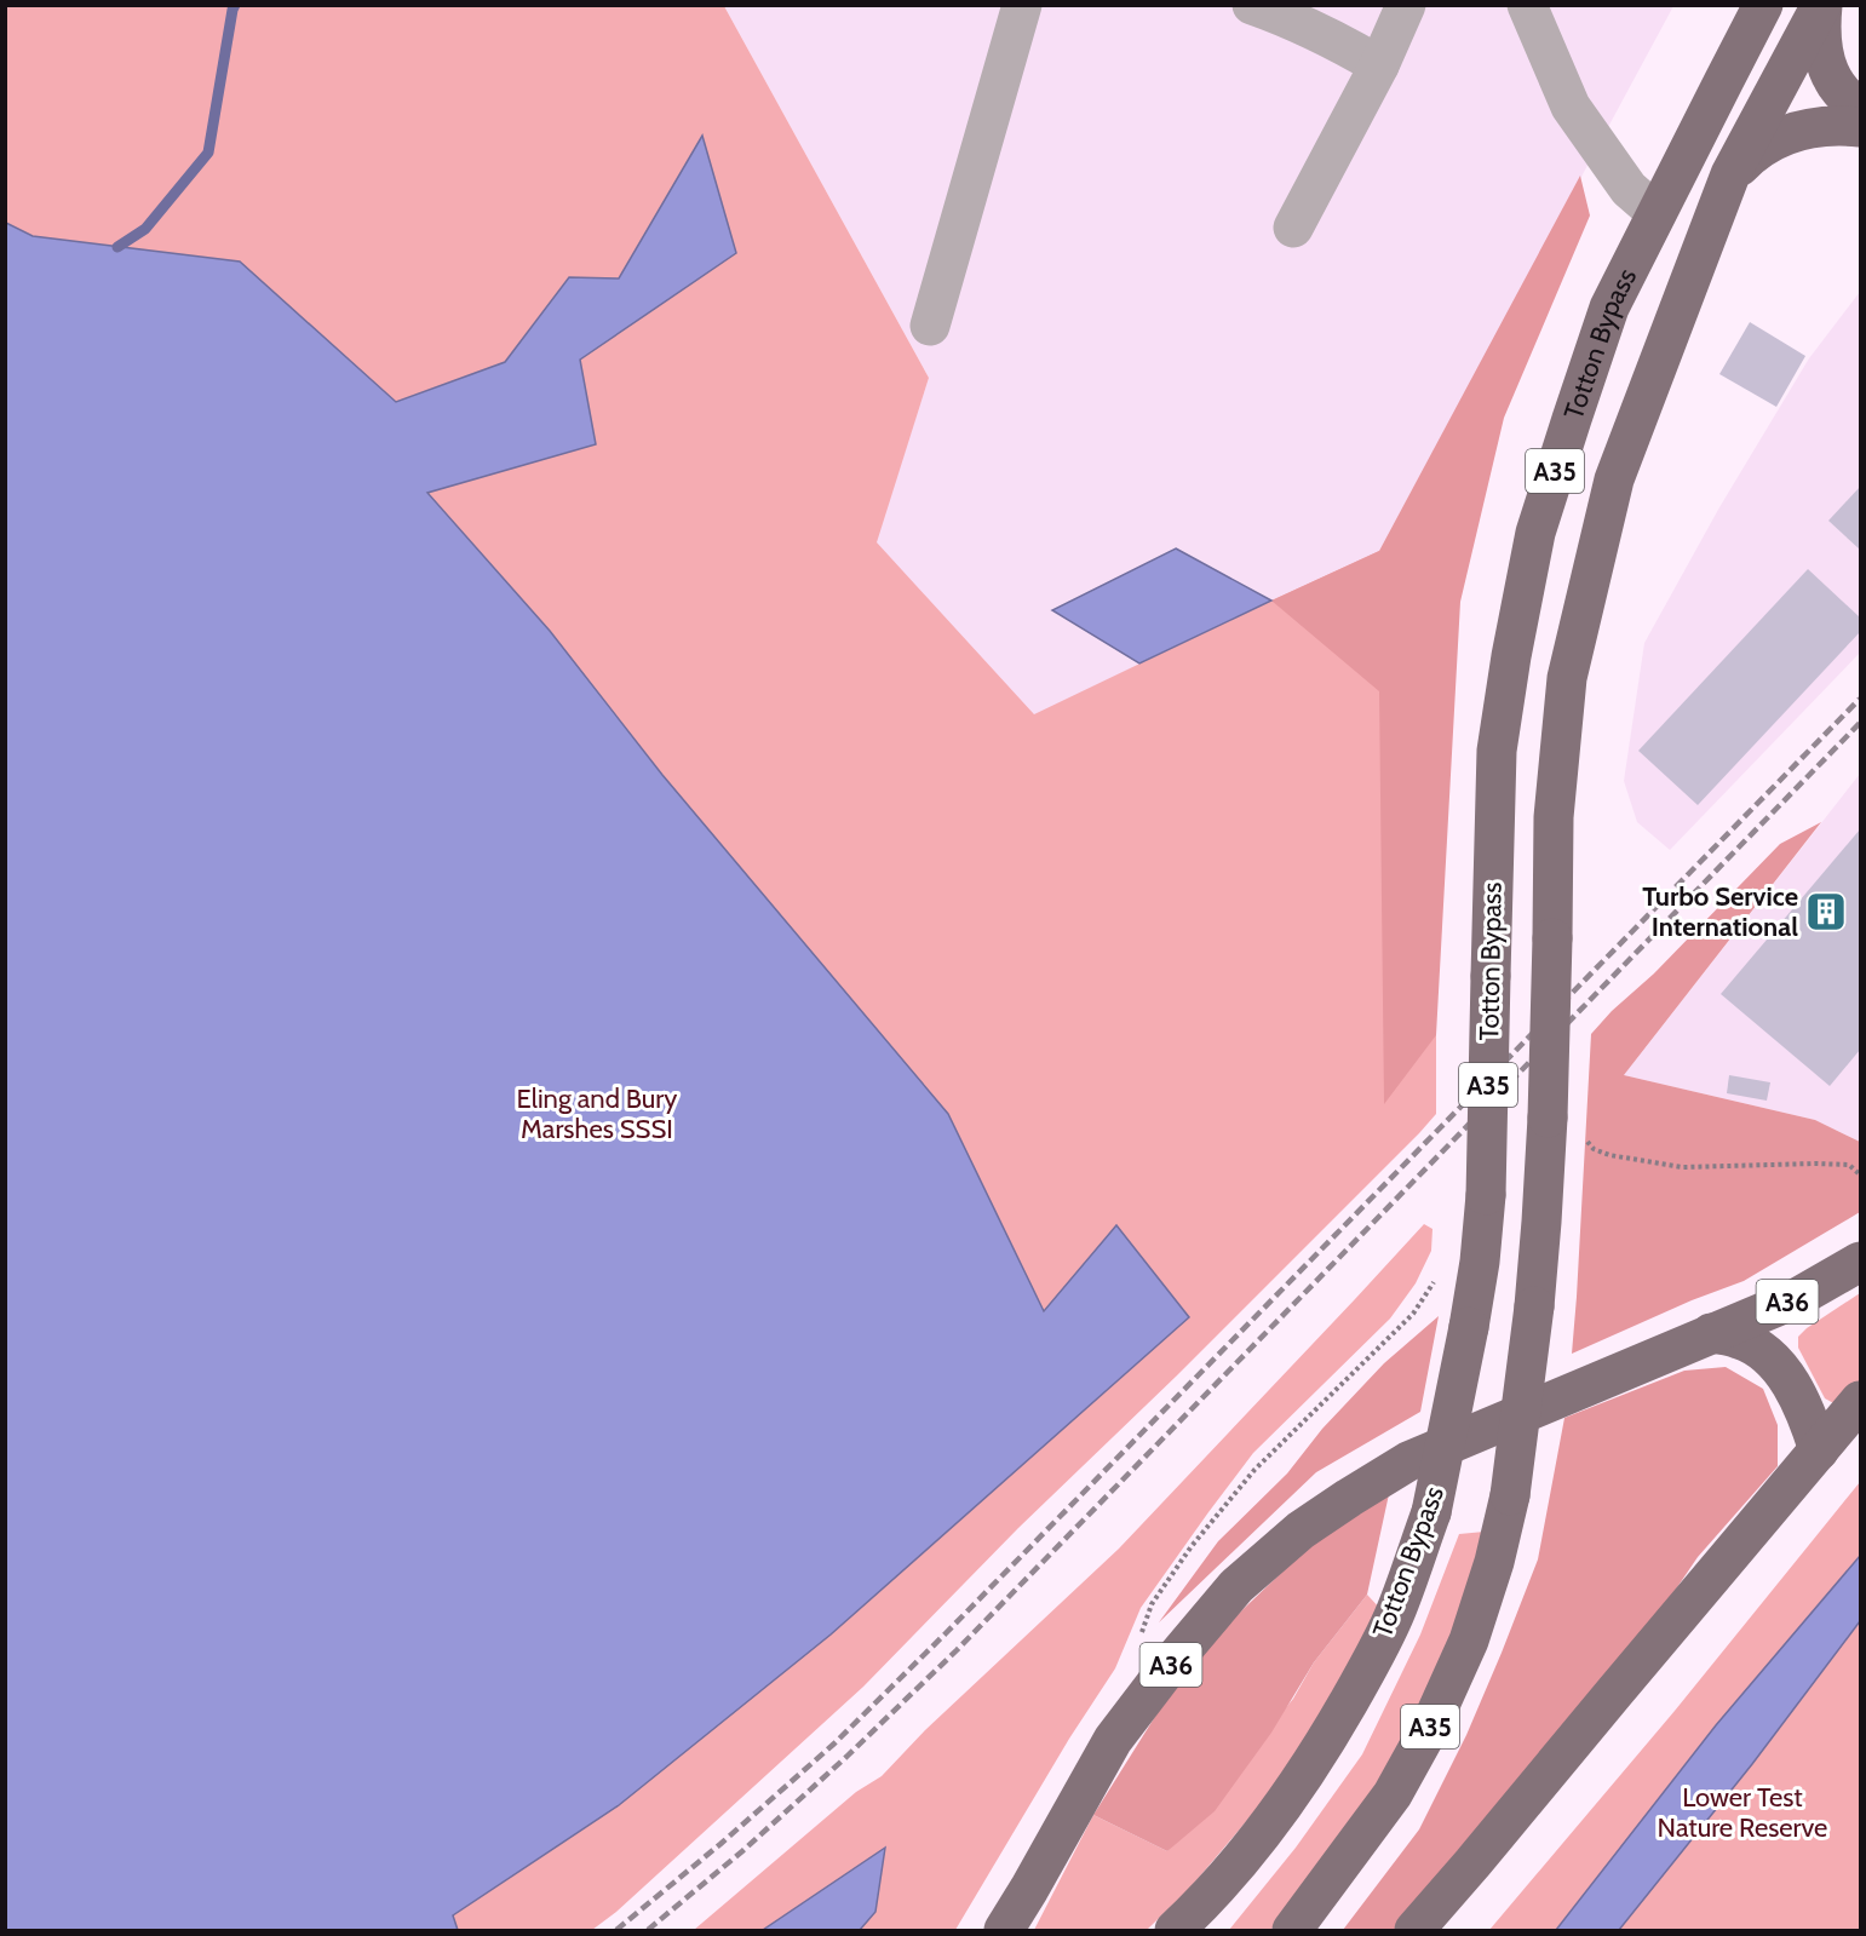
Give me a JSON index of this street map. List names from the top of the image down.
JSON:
{
  "streets": {
    "main road": ["Totton Bypass", "A35", "A36"]
  },
  "parks": ["Eling and Bury Marshes SSSI", "Lower Test Nature Reserve"],
  "places": {
    "building": ["Turbo Service International"]
  }
}
